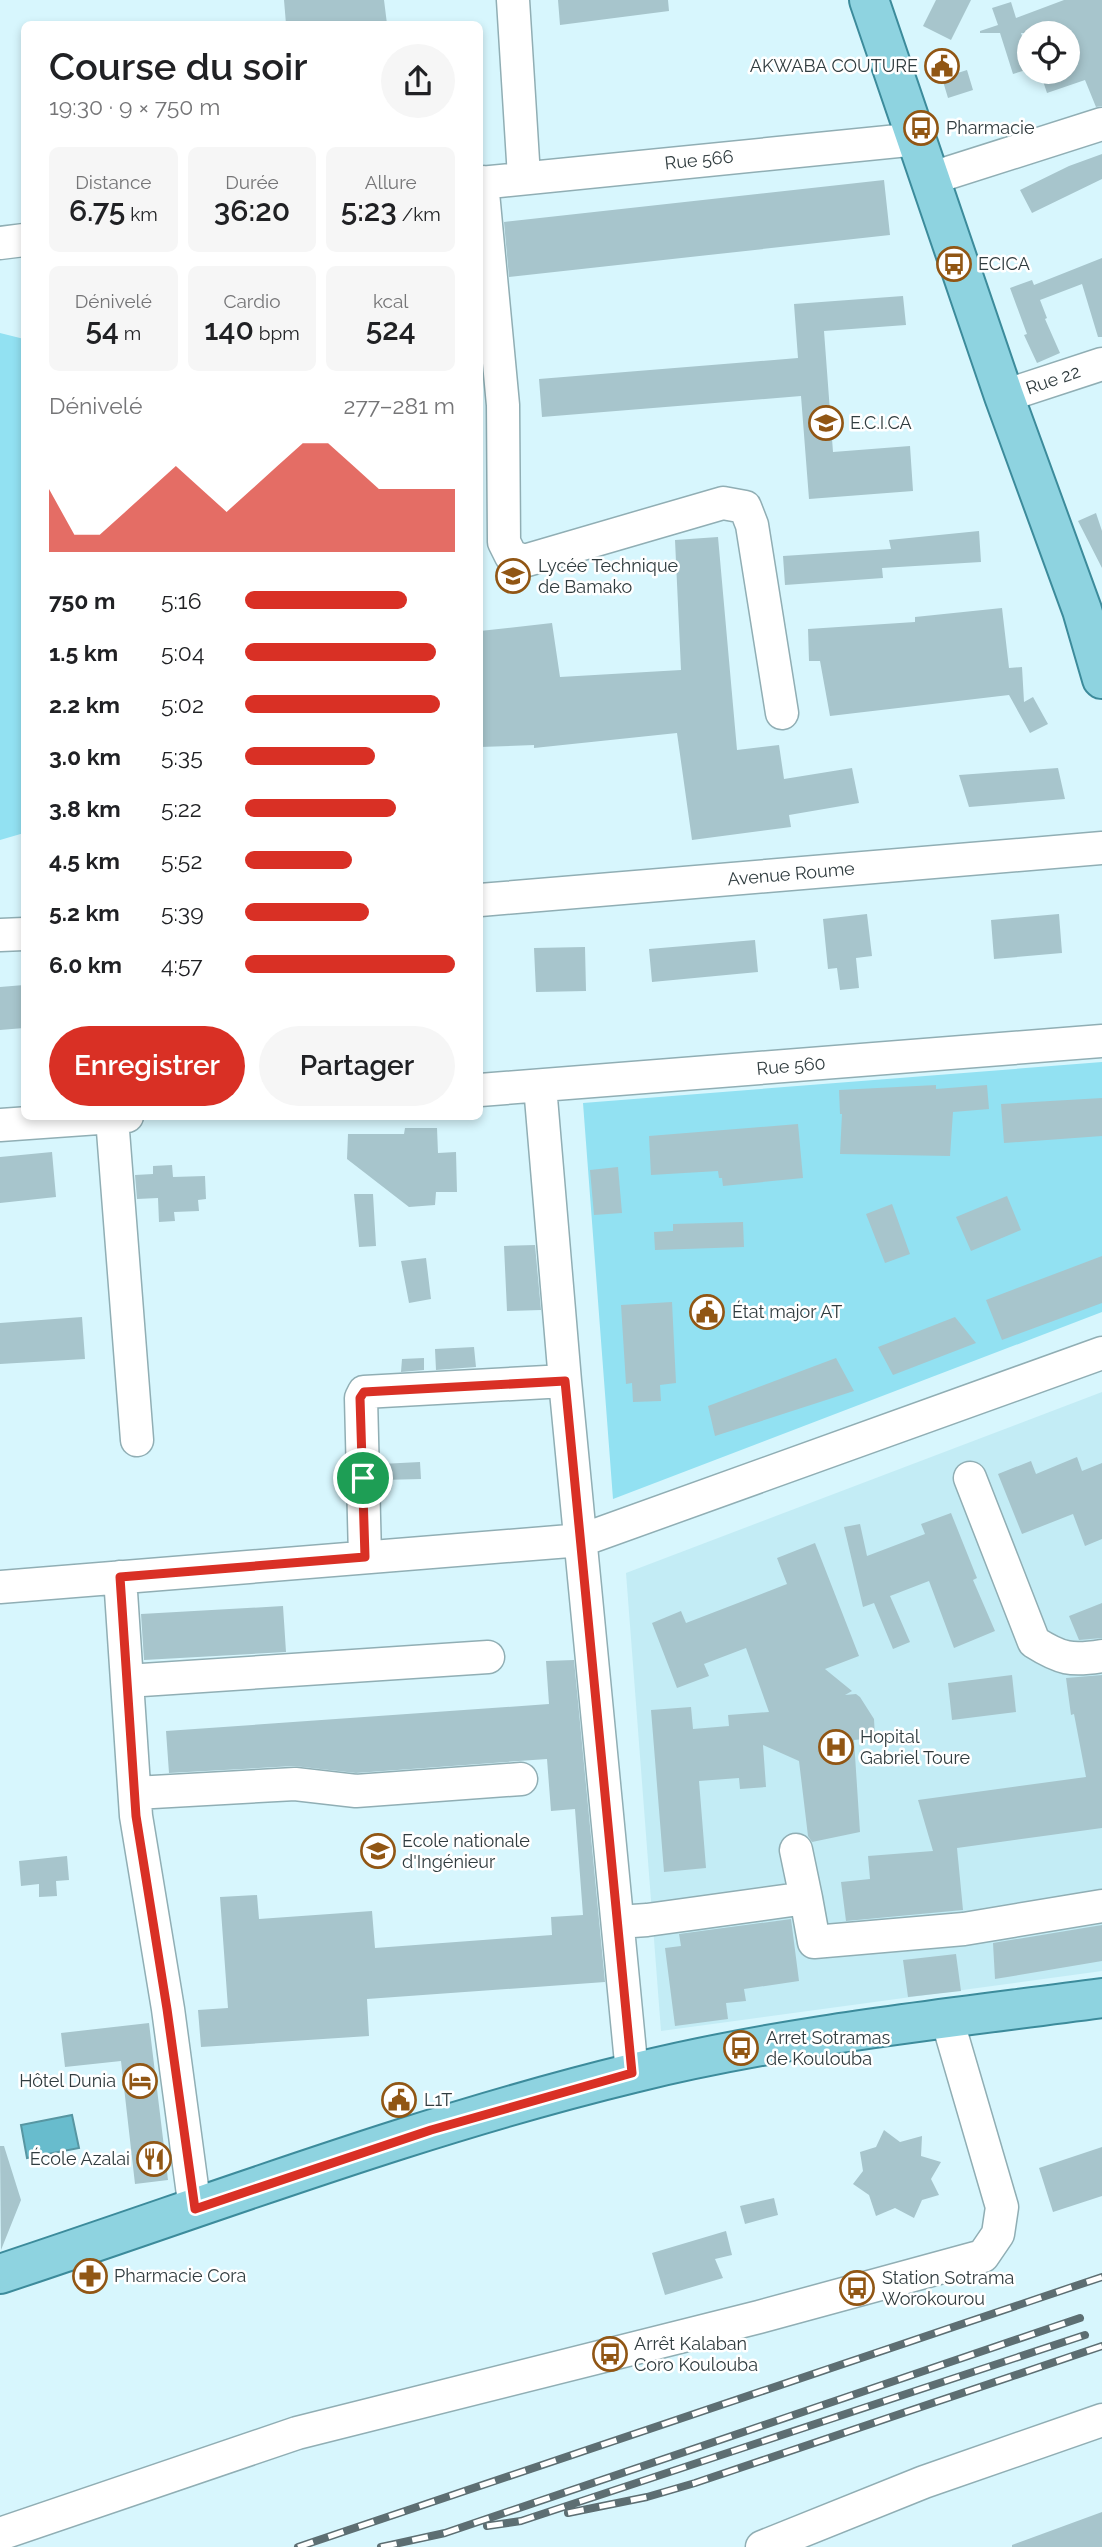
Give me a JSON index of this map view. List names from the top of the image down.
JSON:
{
  "streets": {
    "street": [
      "Rue 566",
      "Rue 22",
      "Avenue Roume",
      "Rue 560"
    ]
  },
  "places": {
    "public building": ["AKWABA COUTURE", "État major AT", "L1T"],
    "bus stop": [
      "Pharmacie",
      "ECICA",
      "Arret Sotramas de Koulouba",
      "Station Sotrama Worokourou",
      "Arrêt Kalaban Coro Koulouba"
    ],
    "school or university": ["E.C.I.CA", "Lycée Technique de Bamako", "Ecole nationale d'Ingénieur"],
    "hospital": ["Hopital Gabriel Toure"],
    "hotel": ["Hôtel Dunia"],
    "restaurant": ["École Azalai"],
    "pharmacy": ["Pharmacie Cora"]
  },
  "page": {
    "heading": ["Course du soir", "19:30 · 9 × 750 m"],
    "stats": [
      ["Distance", "6.75 km"],
      ["Durée", "36:20"],
      ["Allure", "5:23 /km"],
      ["Dénivelé", "54 m"],
      ["Cardio", "140 bpm"],
      ["kcal", "524"]
    ],
    "chart": ["Dénivelé", "277–281 m"],
    "list": [
      {
        "name": "750 m",
        "note": "5:16"
      },
      {
        "name": "1.5 km",
        "note": "5:04"
      },
      {
        "name": "2.2 km",
        "note": "5:02"
      },
      {
        "name": "3.0 km",
        "note": "5:35"
      },
      {
        "name": "3.8 km",
        "note": "5:22"
      },
      {
        "name": "4.5 km",
        "note": "5:52"
      },
      {
        "name": "5.2 km",
        "note": "5:39"
      },
      {
        "name": "6.0 km",
        "note": "4:57"
      }
    ],
    "buttons": ["Enregistrer", "Partager"]
  }
}
